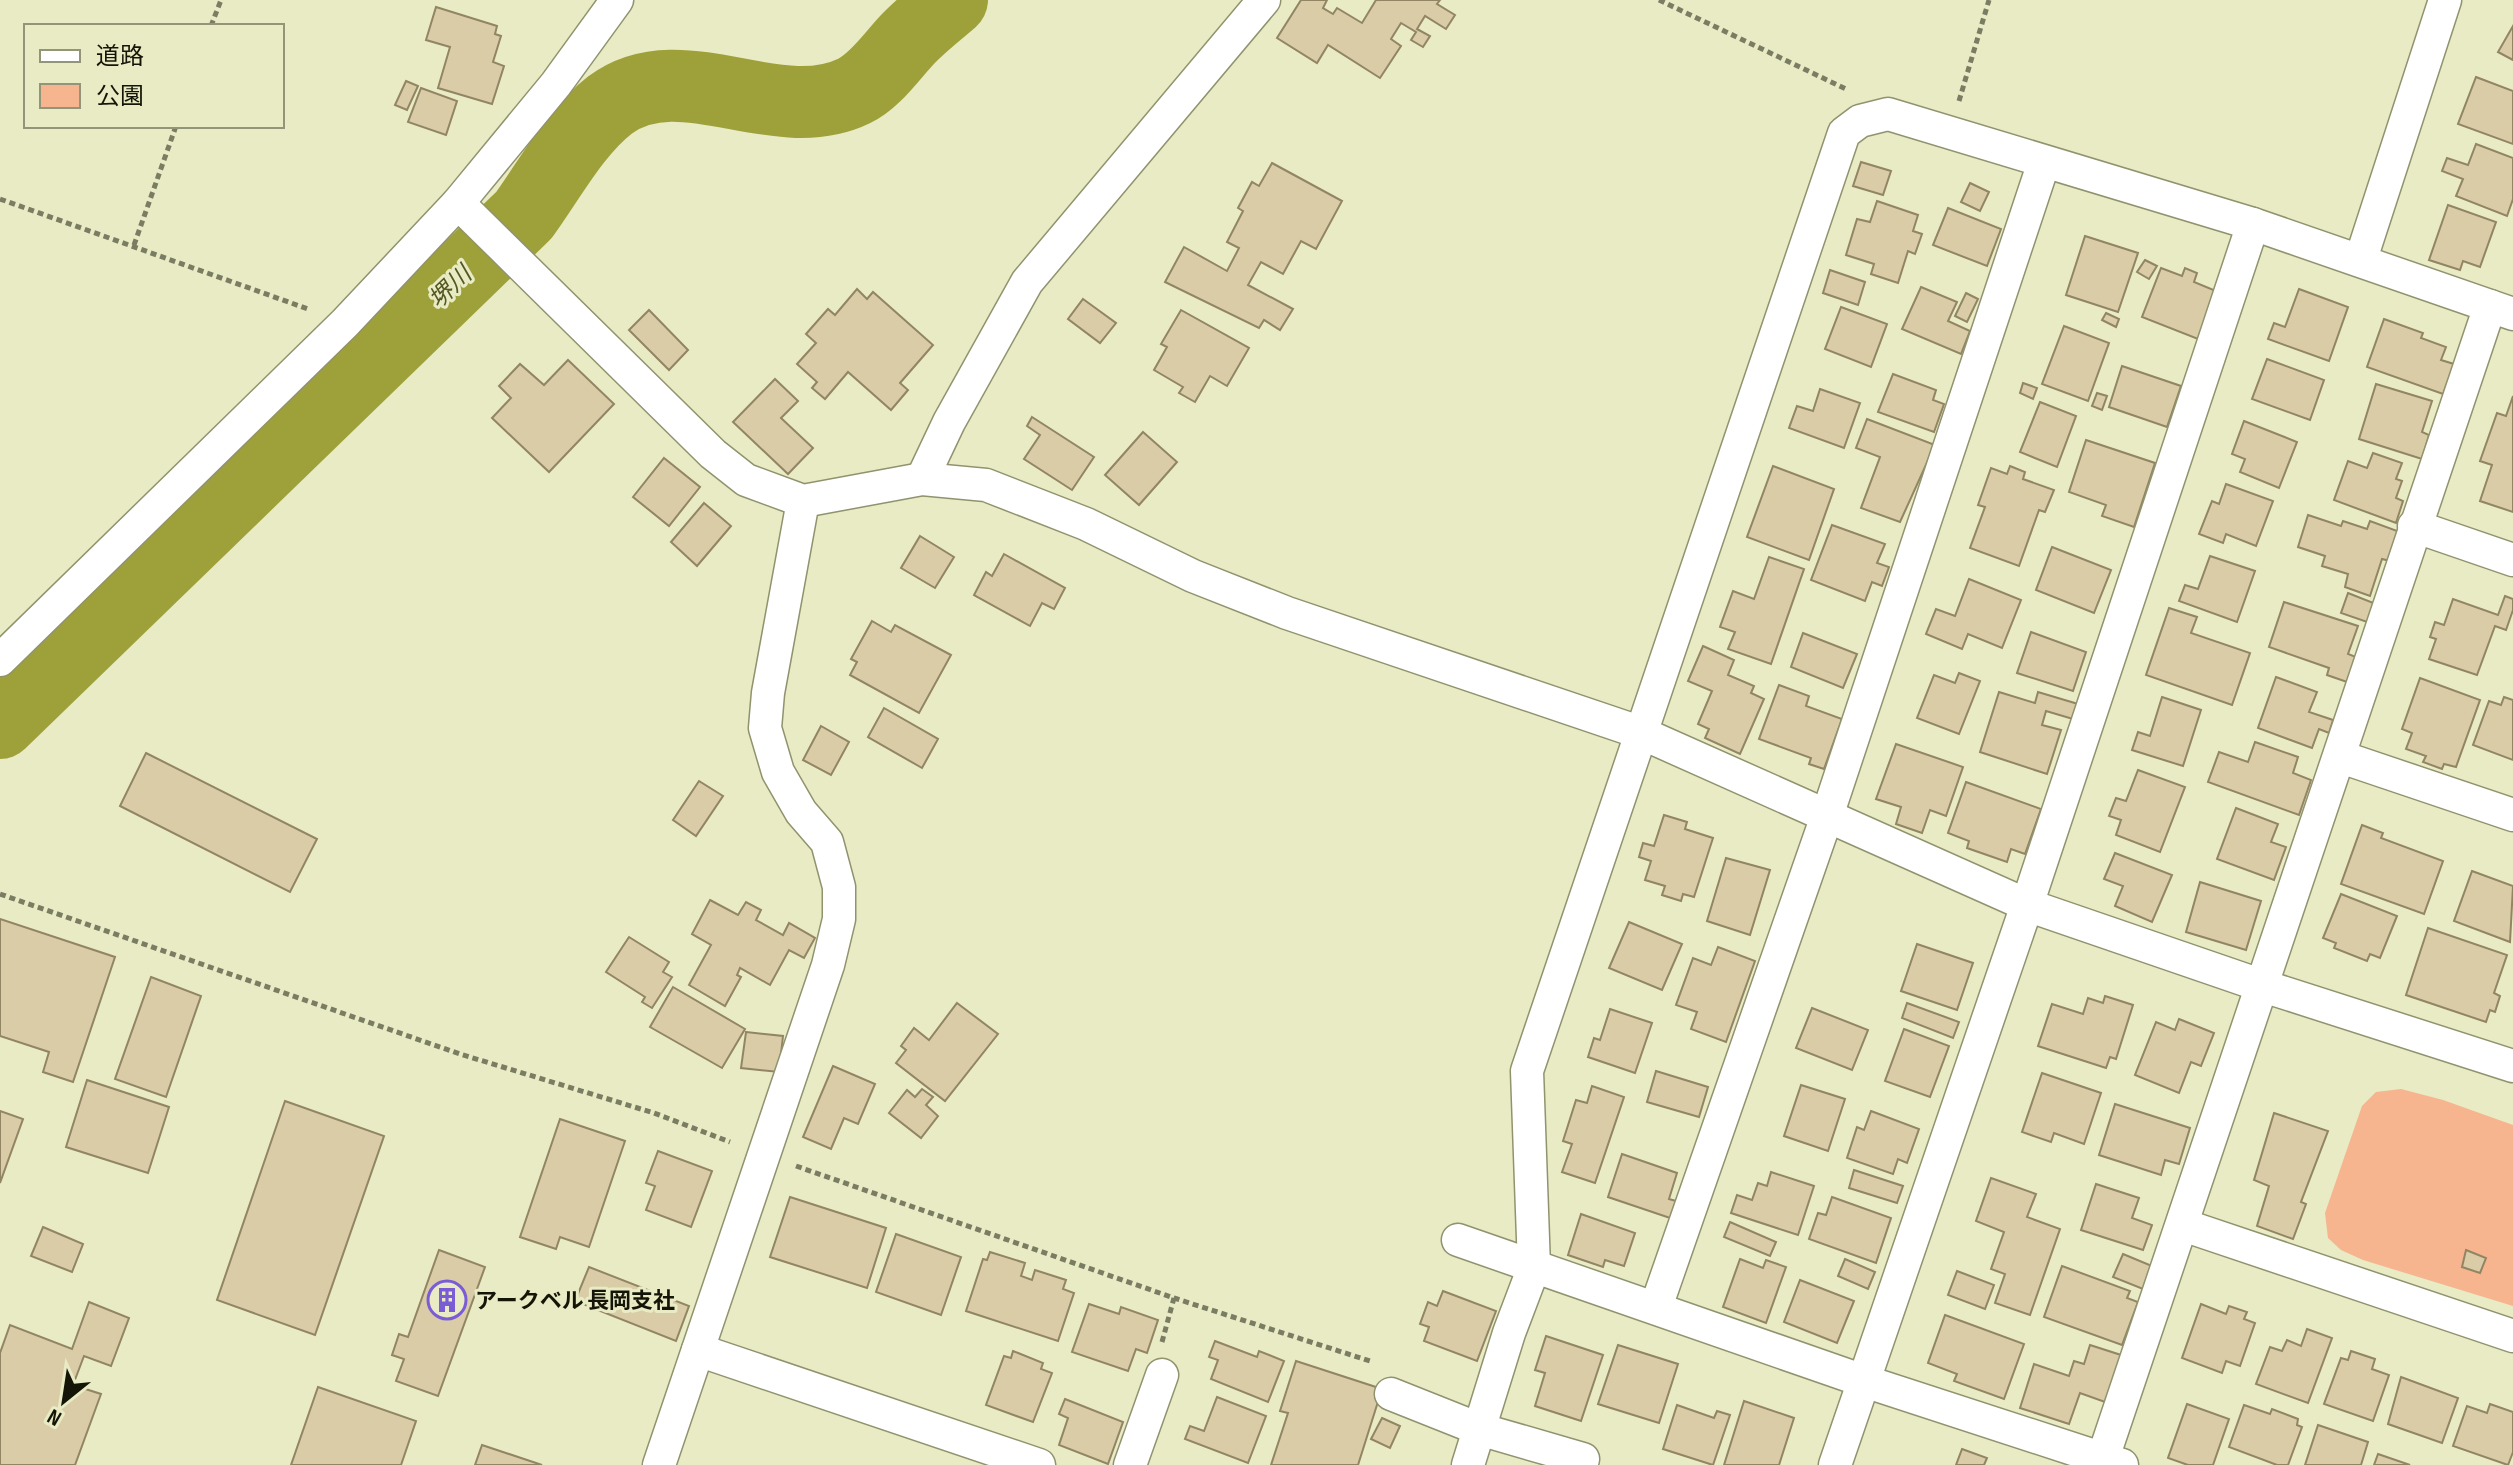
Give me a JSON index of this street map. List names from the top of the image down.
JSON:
{
  "water": ["堺川"],
  "places": {
    "building": ["アークベル 長岡支社"]
  },
  "legend": ["道路", "公園"],
  "north": "bottom left"
}
